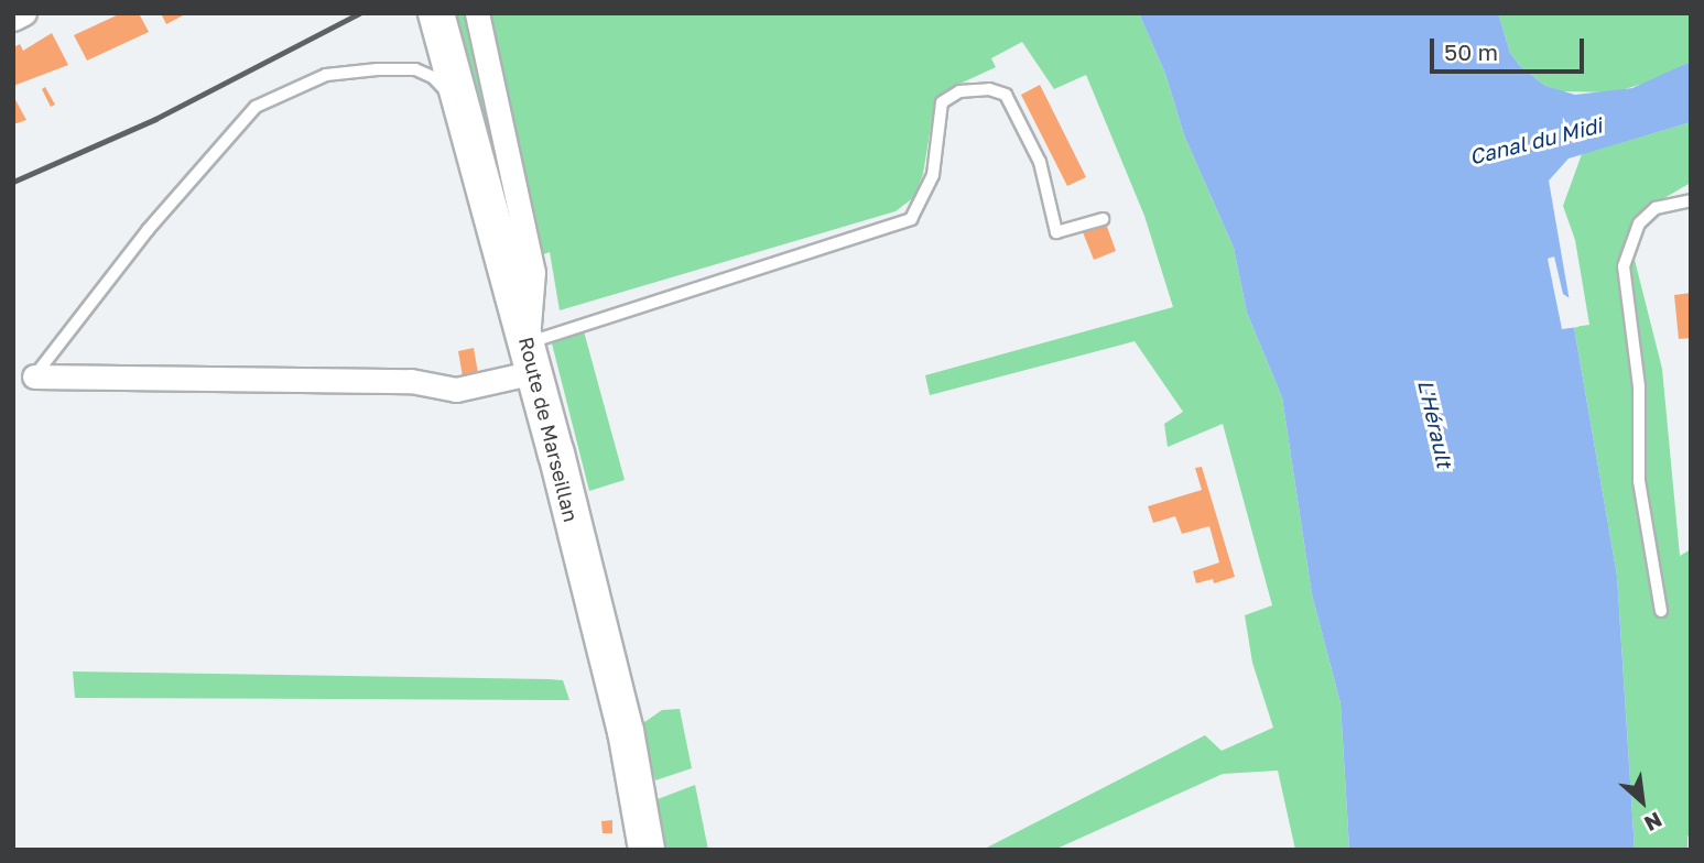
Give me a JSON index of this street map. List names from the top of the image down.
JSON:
{
  "streets": {
    "main road": ["Route de Marseillan"]
  },
  "water": ["Canal du Midi", "L'Hérault"],
  "scale_bar": "50 m",
  "north": "bottom right"
}
